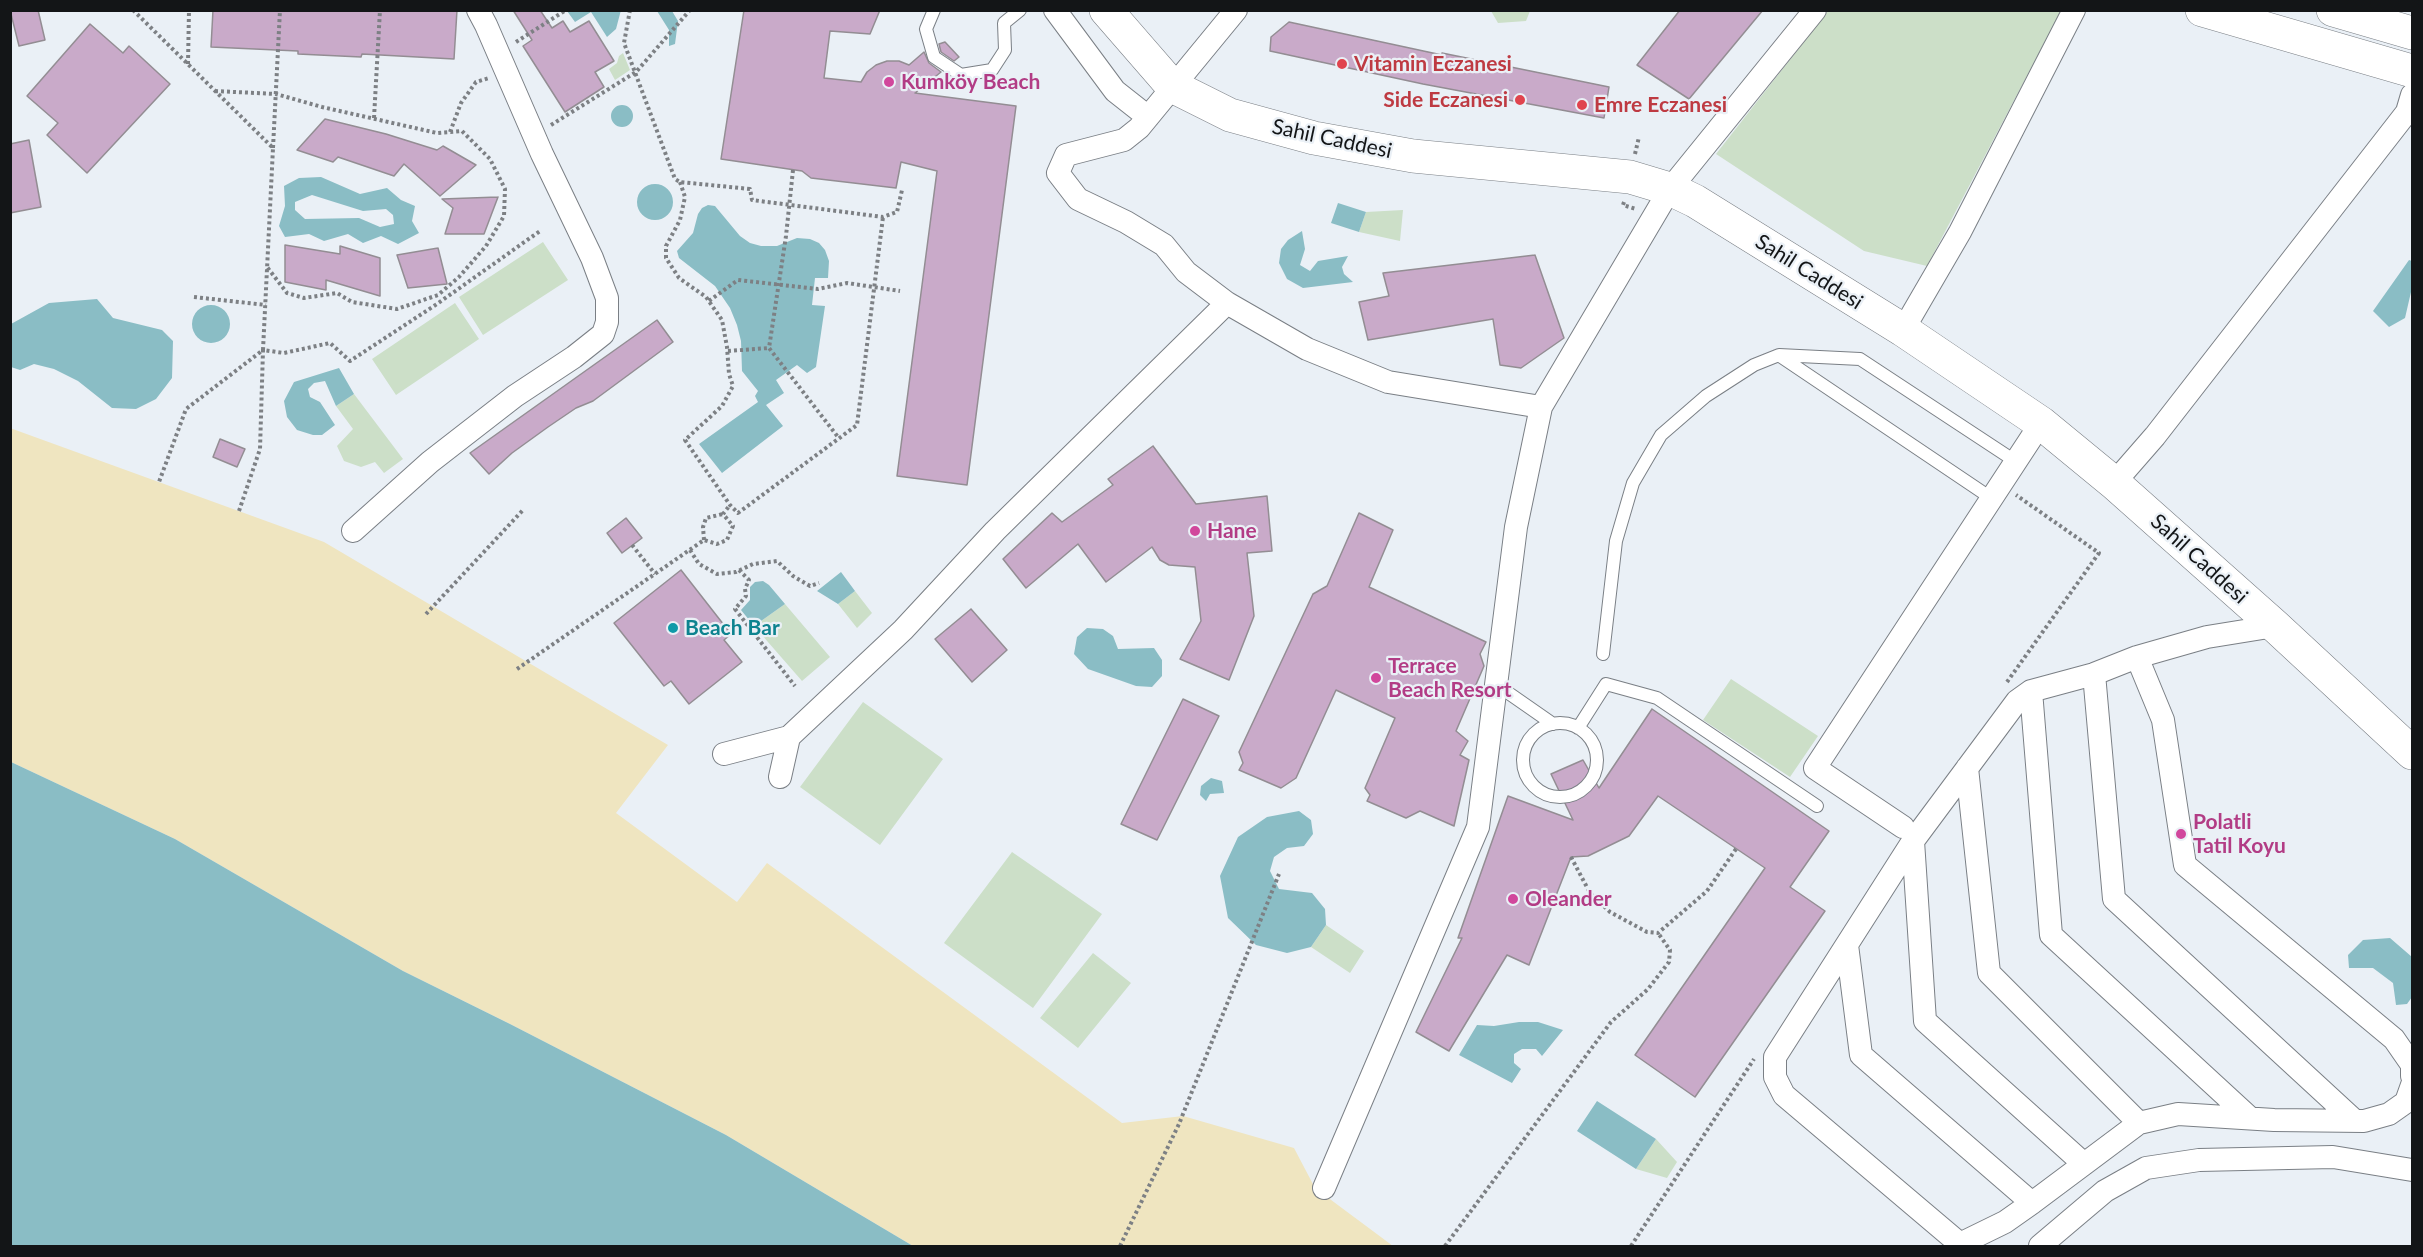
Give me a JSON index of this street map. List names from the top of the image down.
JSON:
{
  "streets": {
    "main road": ["Sahil Caddesi"]
  },
  "places": [
    "Vitamin Eczanesi",
    "Kumköy Beach",
    "Side Eczanesi",
    "Emre Eczanesi",
    "Hane",
    "Beach Bar",
    "Terrace Beach Resort",
    "Polatli Tatil Koyu",
    "Oleander"
  ]
}
